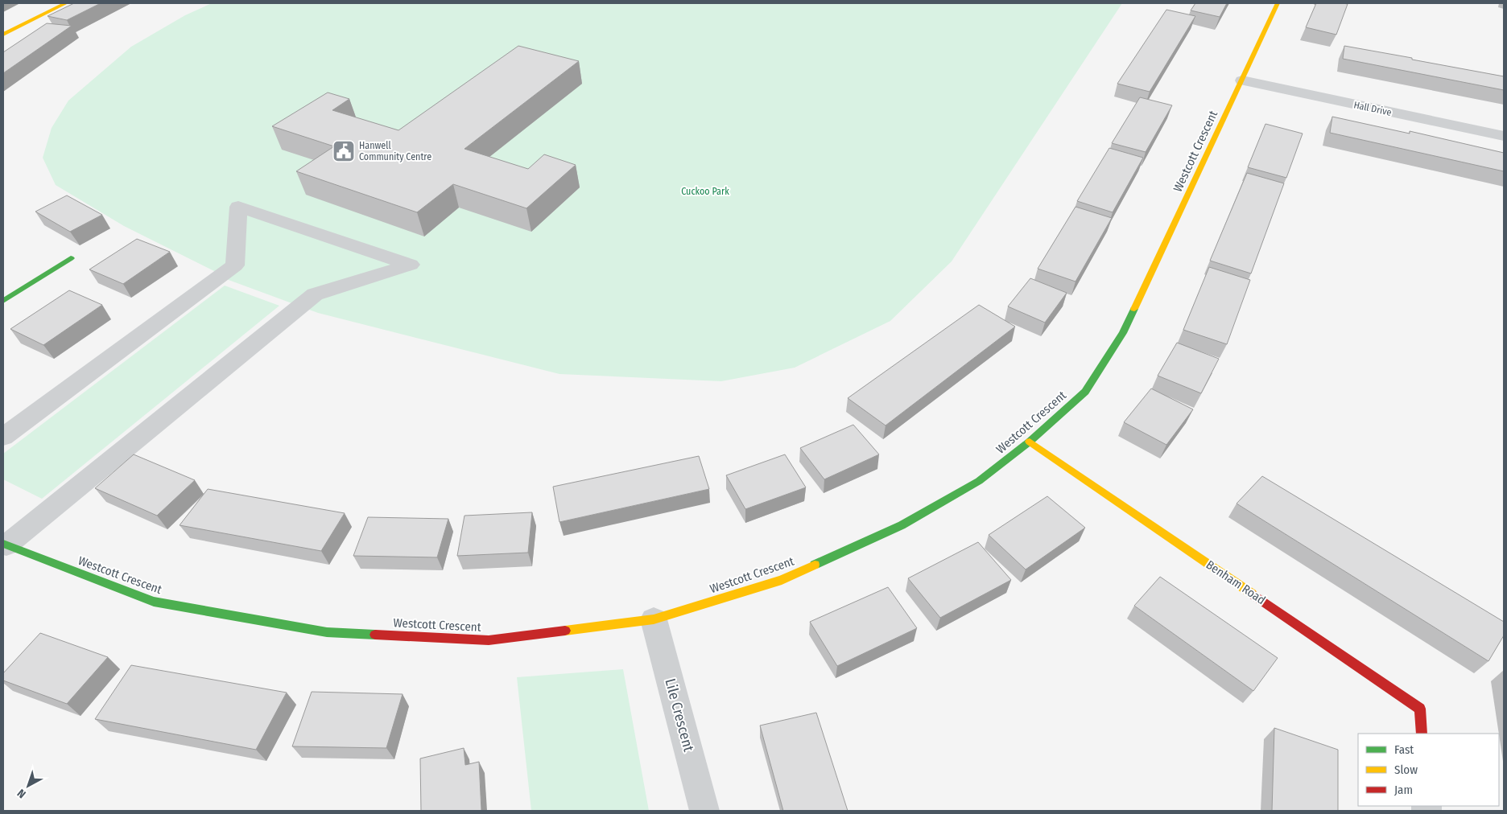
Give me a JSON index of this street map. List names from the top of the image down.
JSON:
{
  "streets": {
    "street": [
      "Hall Drive",
      "Westcott Crescent",
      "Benham Road",
      "Lile Crescent"
    ]
  },
  "crossings": [
    ["Hall Drive", "Westcott Crescent"],
    ["Westcott Crescent", "Benham Road"],
    ["Westcott Crescent", "Lile Crescent"]
  ],
  "parks": ["Cuckoo Park"],
  "places": {
    "public building": ["Hanwell Community Centre"]
  },
  "legend": ["Fast", "Slow", "Jam"],
  "north": "bottom left"
}
